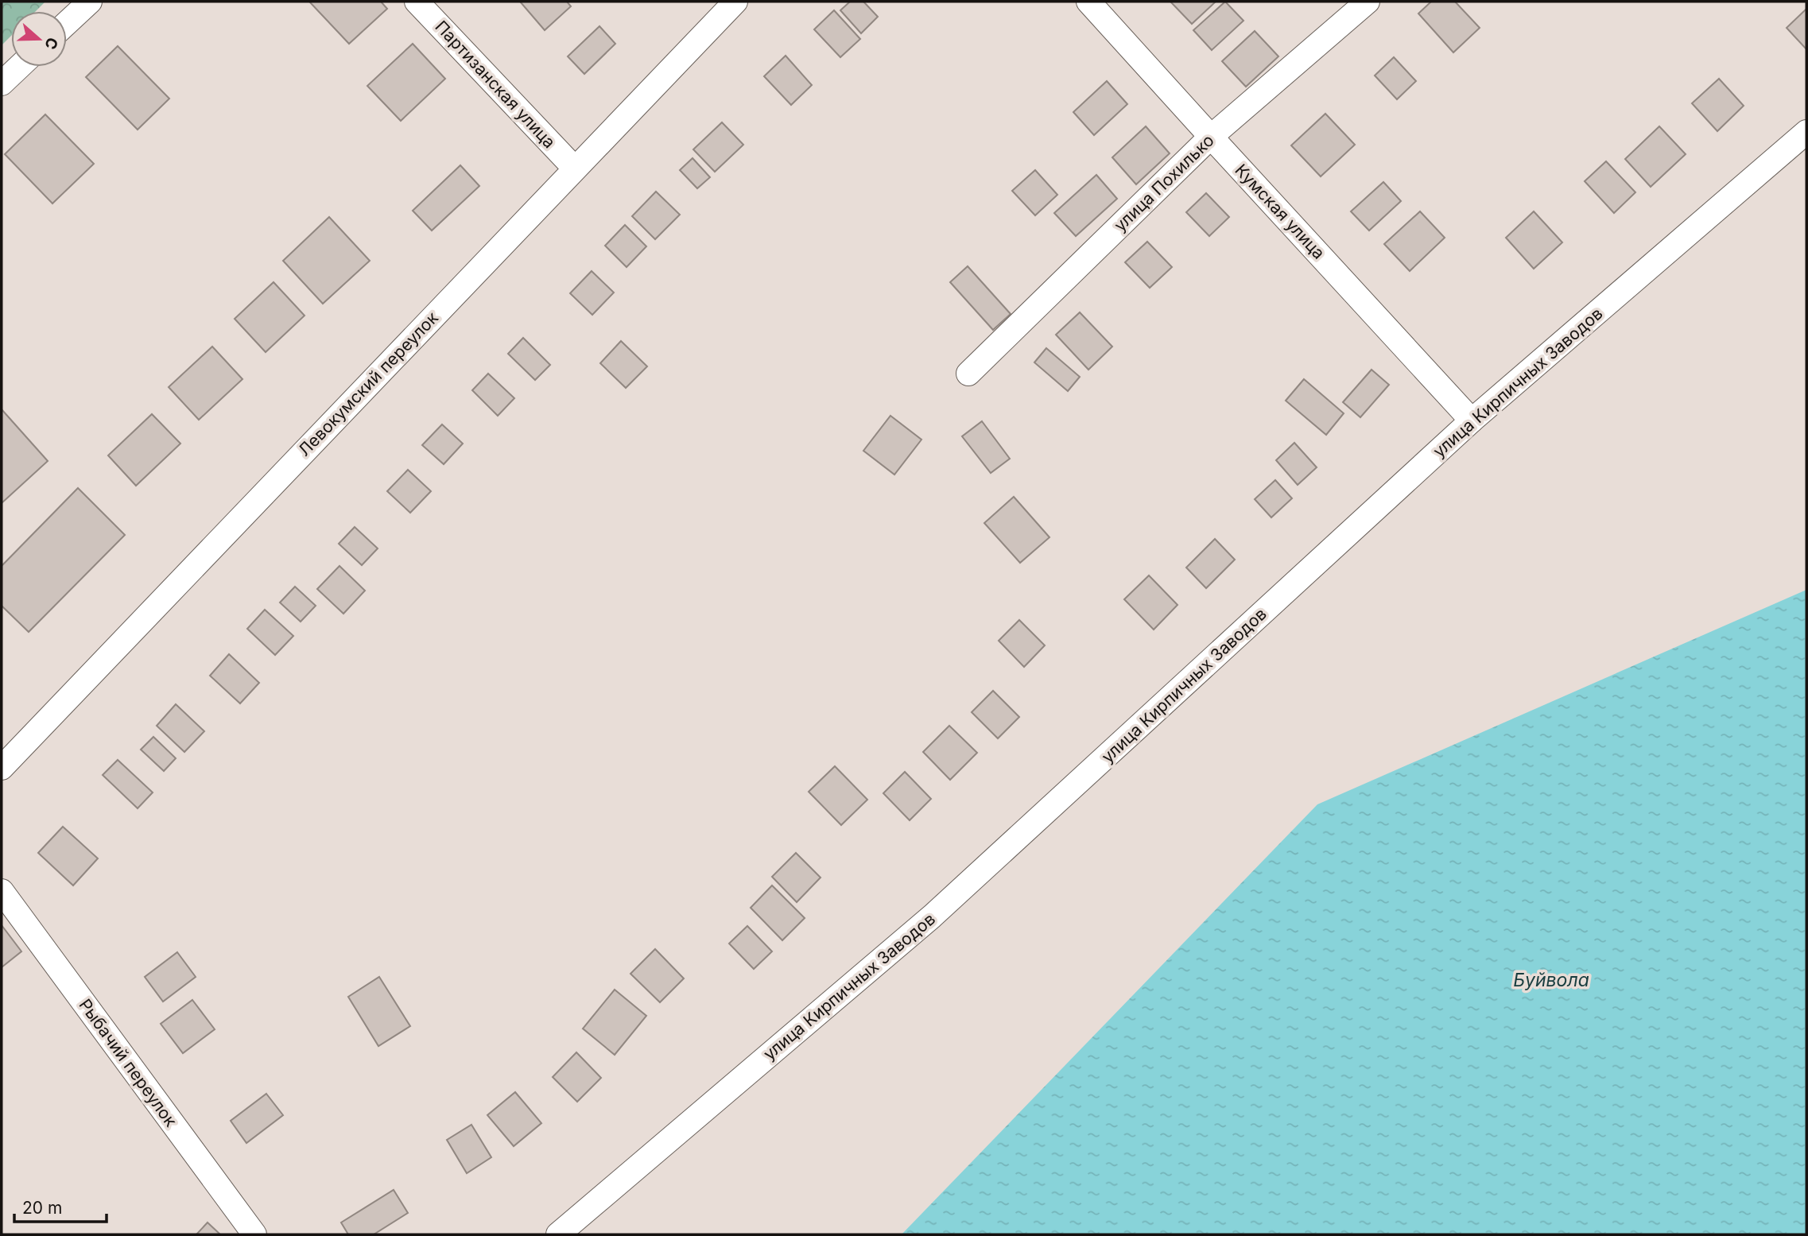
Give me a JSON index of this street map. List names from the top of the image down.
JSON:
{
  "streets": {
    "street": [
      "Партизанская улица",
      "улица Похилько",
      "Кумская улица",
      "улица Кирпичных Заводов",
      "Левокумский переулок",
      "Рыбачий переулок"
    ]
  },
  "crossings": [
    ["Партизанская улица", "Левокумский переулок"],
    ["улица Похилько", "Кумская улица"],
    ["Кумская улица", "улица Кирпичных Заводов"]
  ],
  "water": ["Буйвола"],
  "scale_bar": "20 m",
  "north": "right"
}
